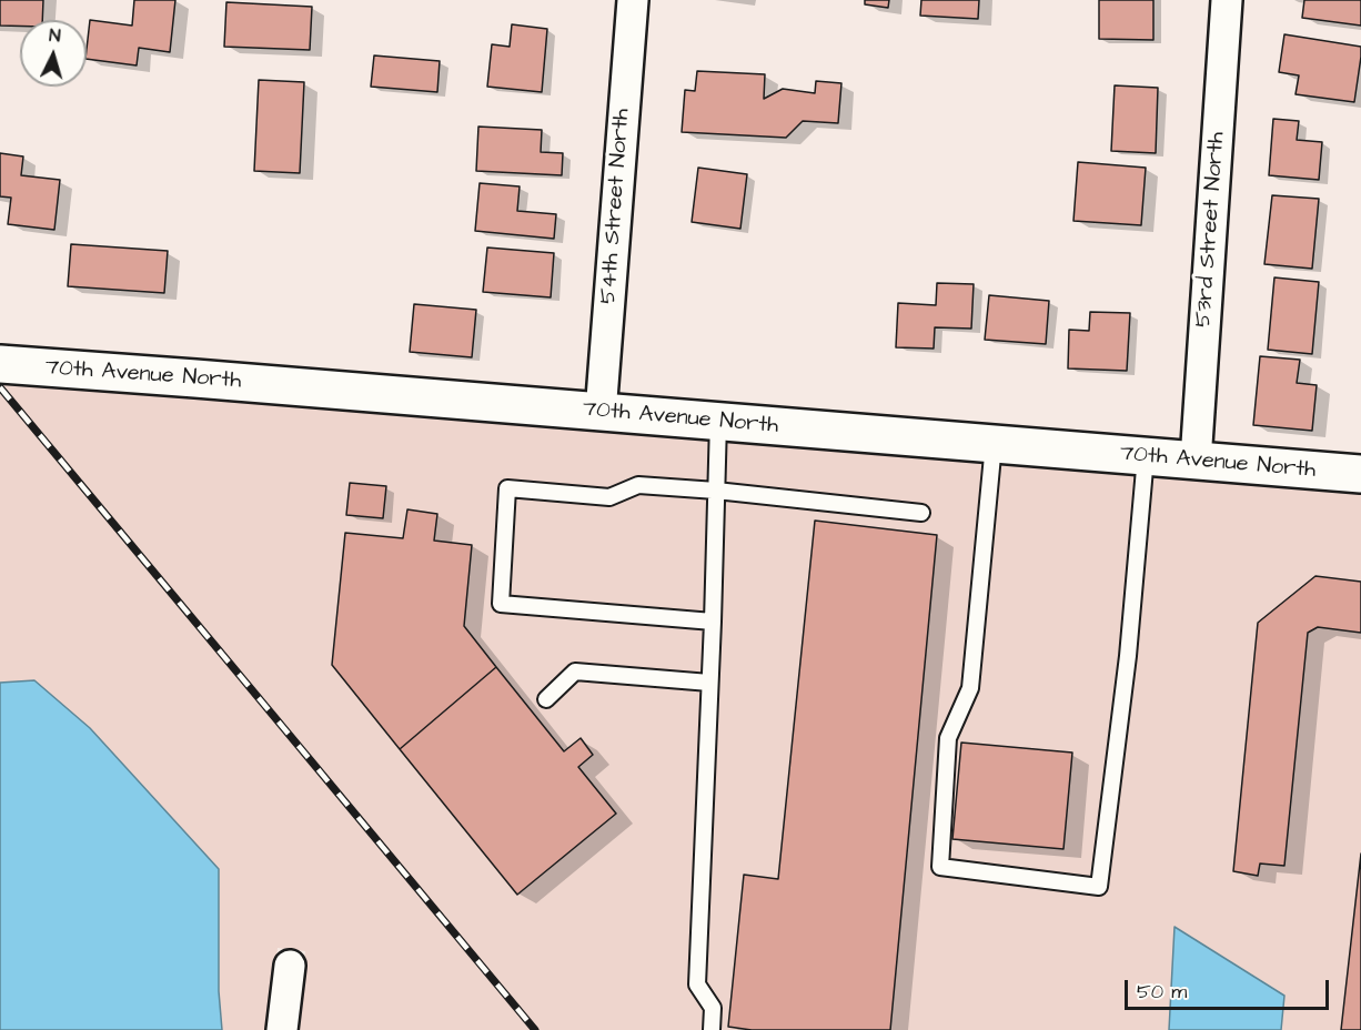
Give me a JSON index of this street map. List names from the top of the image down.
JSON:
{
  "streets": {
    "street": ["54th Street North", "53rd Street North", "70th Avenue North"]
  },
  "crossings": [
    ["54th Street North", "70th Avenue North"],
    ["53rd Street North", "70th Avenue North"]
  ],
  "scale_bar": "50 m",
  "north": "top"
}
